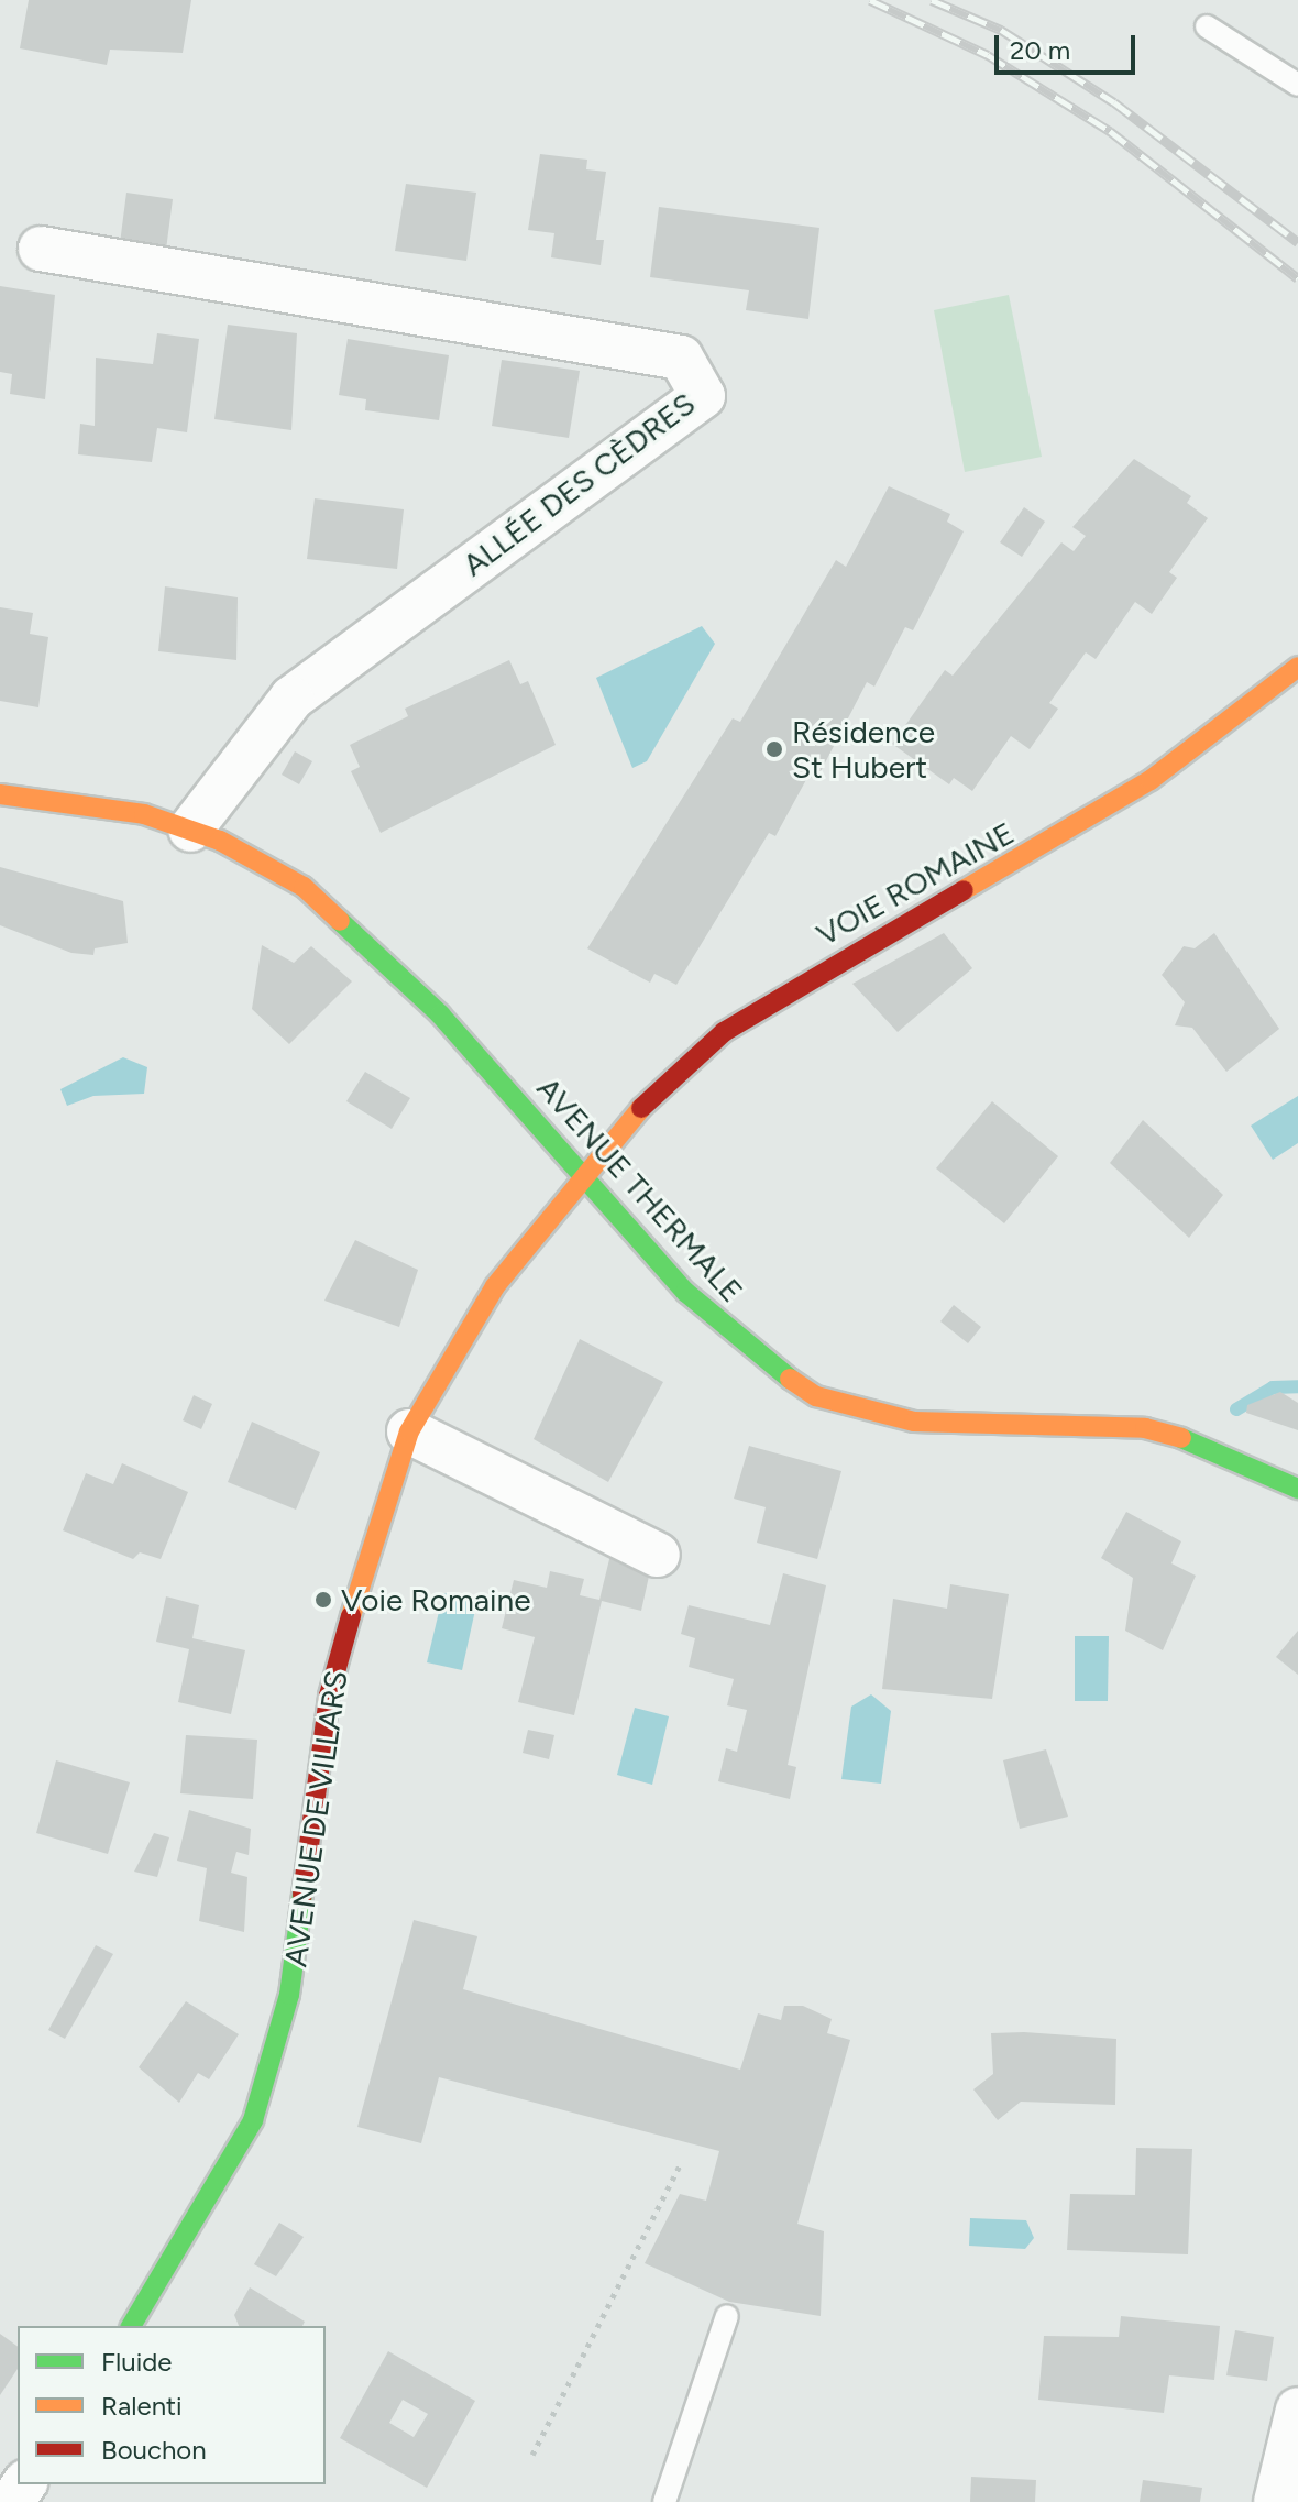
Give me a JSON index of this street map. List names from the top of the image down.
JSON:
{
  "streets": {
    "street": [
      "ALLÉE DES CÈDRES",
      "VOIE ROMAINE",
      "AVENUE THERMALE",
      "AVENUE DE VILLARS"
    ]
  },
  "crossings": [
    ["ALLÉE DES CÈDRES", "AVENUE THERMALE"],
    ["VOIE ROMAINE", "AVENUE THERMALE"],
    ["VOIE ROMAINE", "AVENUE DE VILLARS"],
    ["AVENUE THERMALE", "AVENUE DE VILLARS"]
  ],
  "places": ["Résidence St Hubert", "Voie Romaine"],
  "legend": ["Fluide", "Ralenti", "Bouchon"],
  "scale_bar": "20 m"
}
